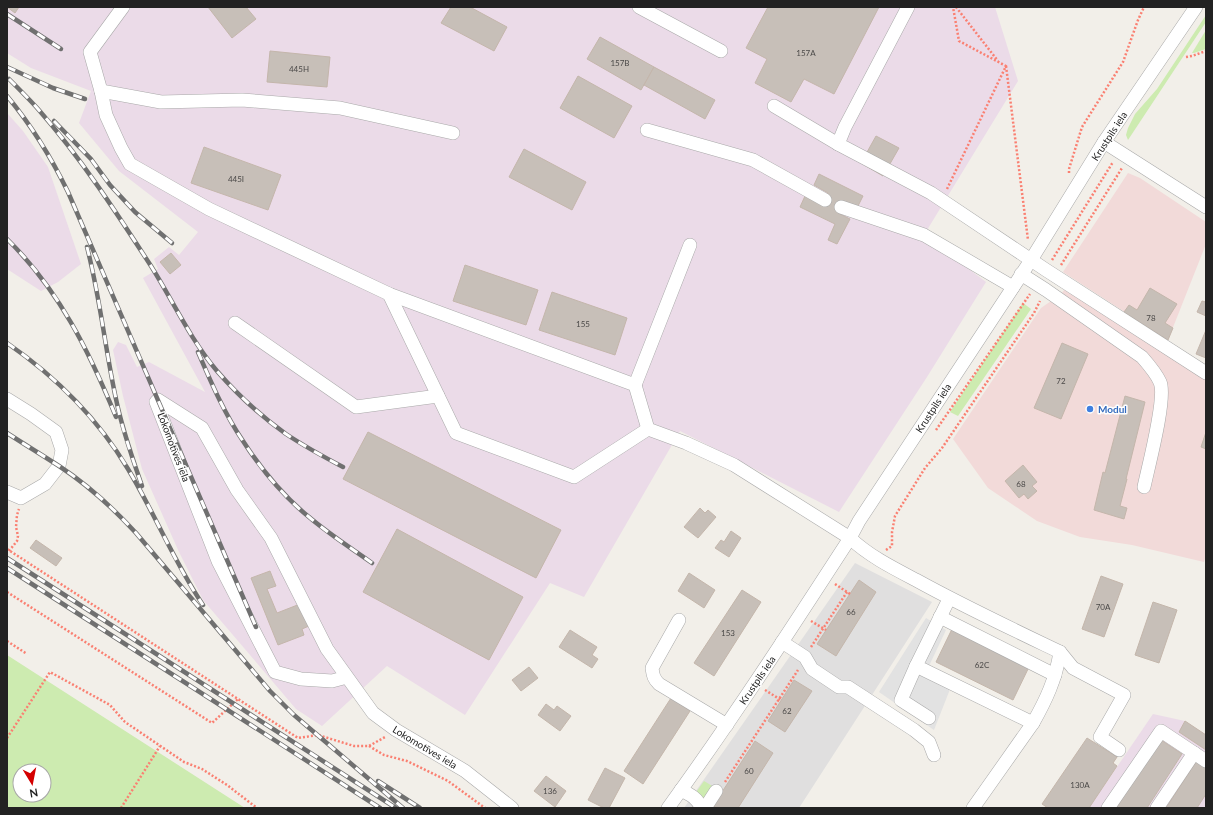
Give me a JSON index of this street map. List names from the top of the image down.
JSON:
{
  "streets": {
    "street": ["Krustpils iela", "Lokomotīves iela"]
  },
  "places": ["Modul"],
  "house_numbers": [
    "157A",
    "157B",
    "445H",
    "445I",
    "78",
    "155",
    "72",
    "68",
    "70A",
    "66",
    "153",
    "62C",
    "62",
    "60",
    "130A",
    "136"
  ],
  "north": "bottom"
}
